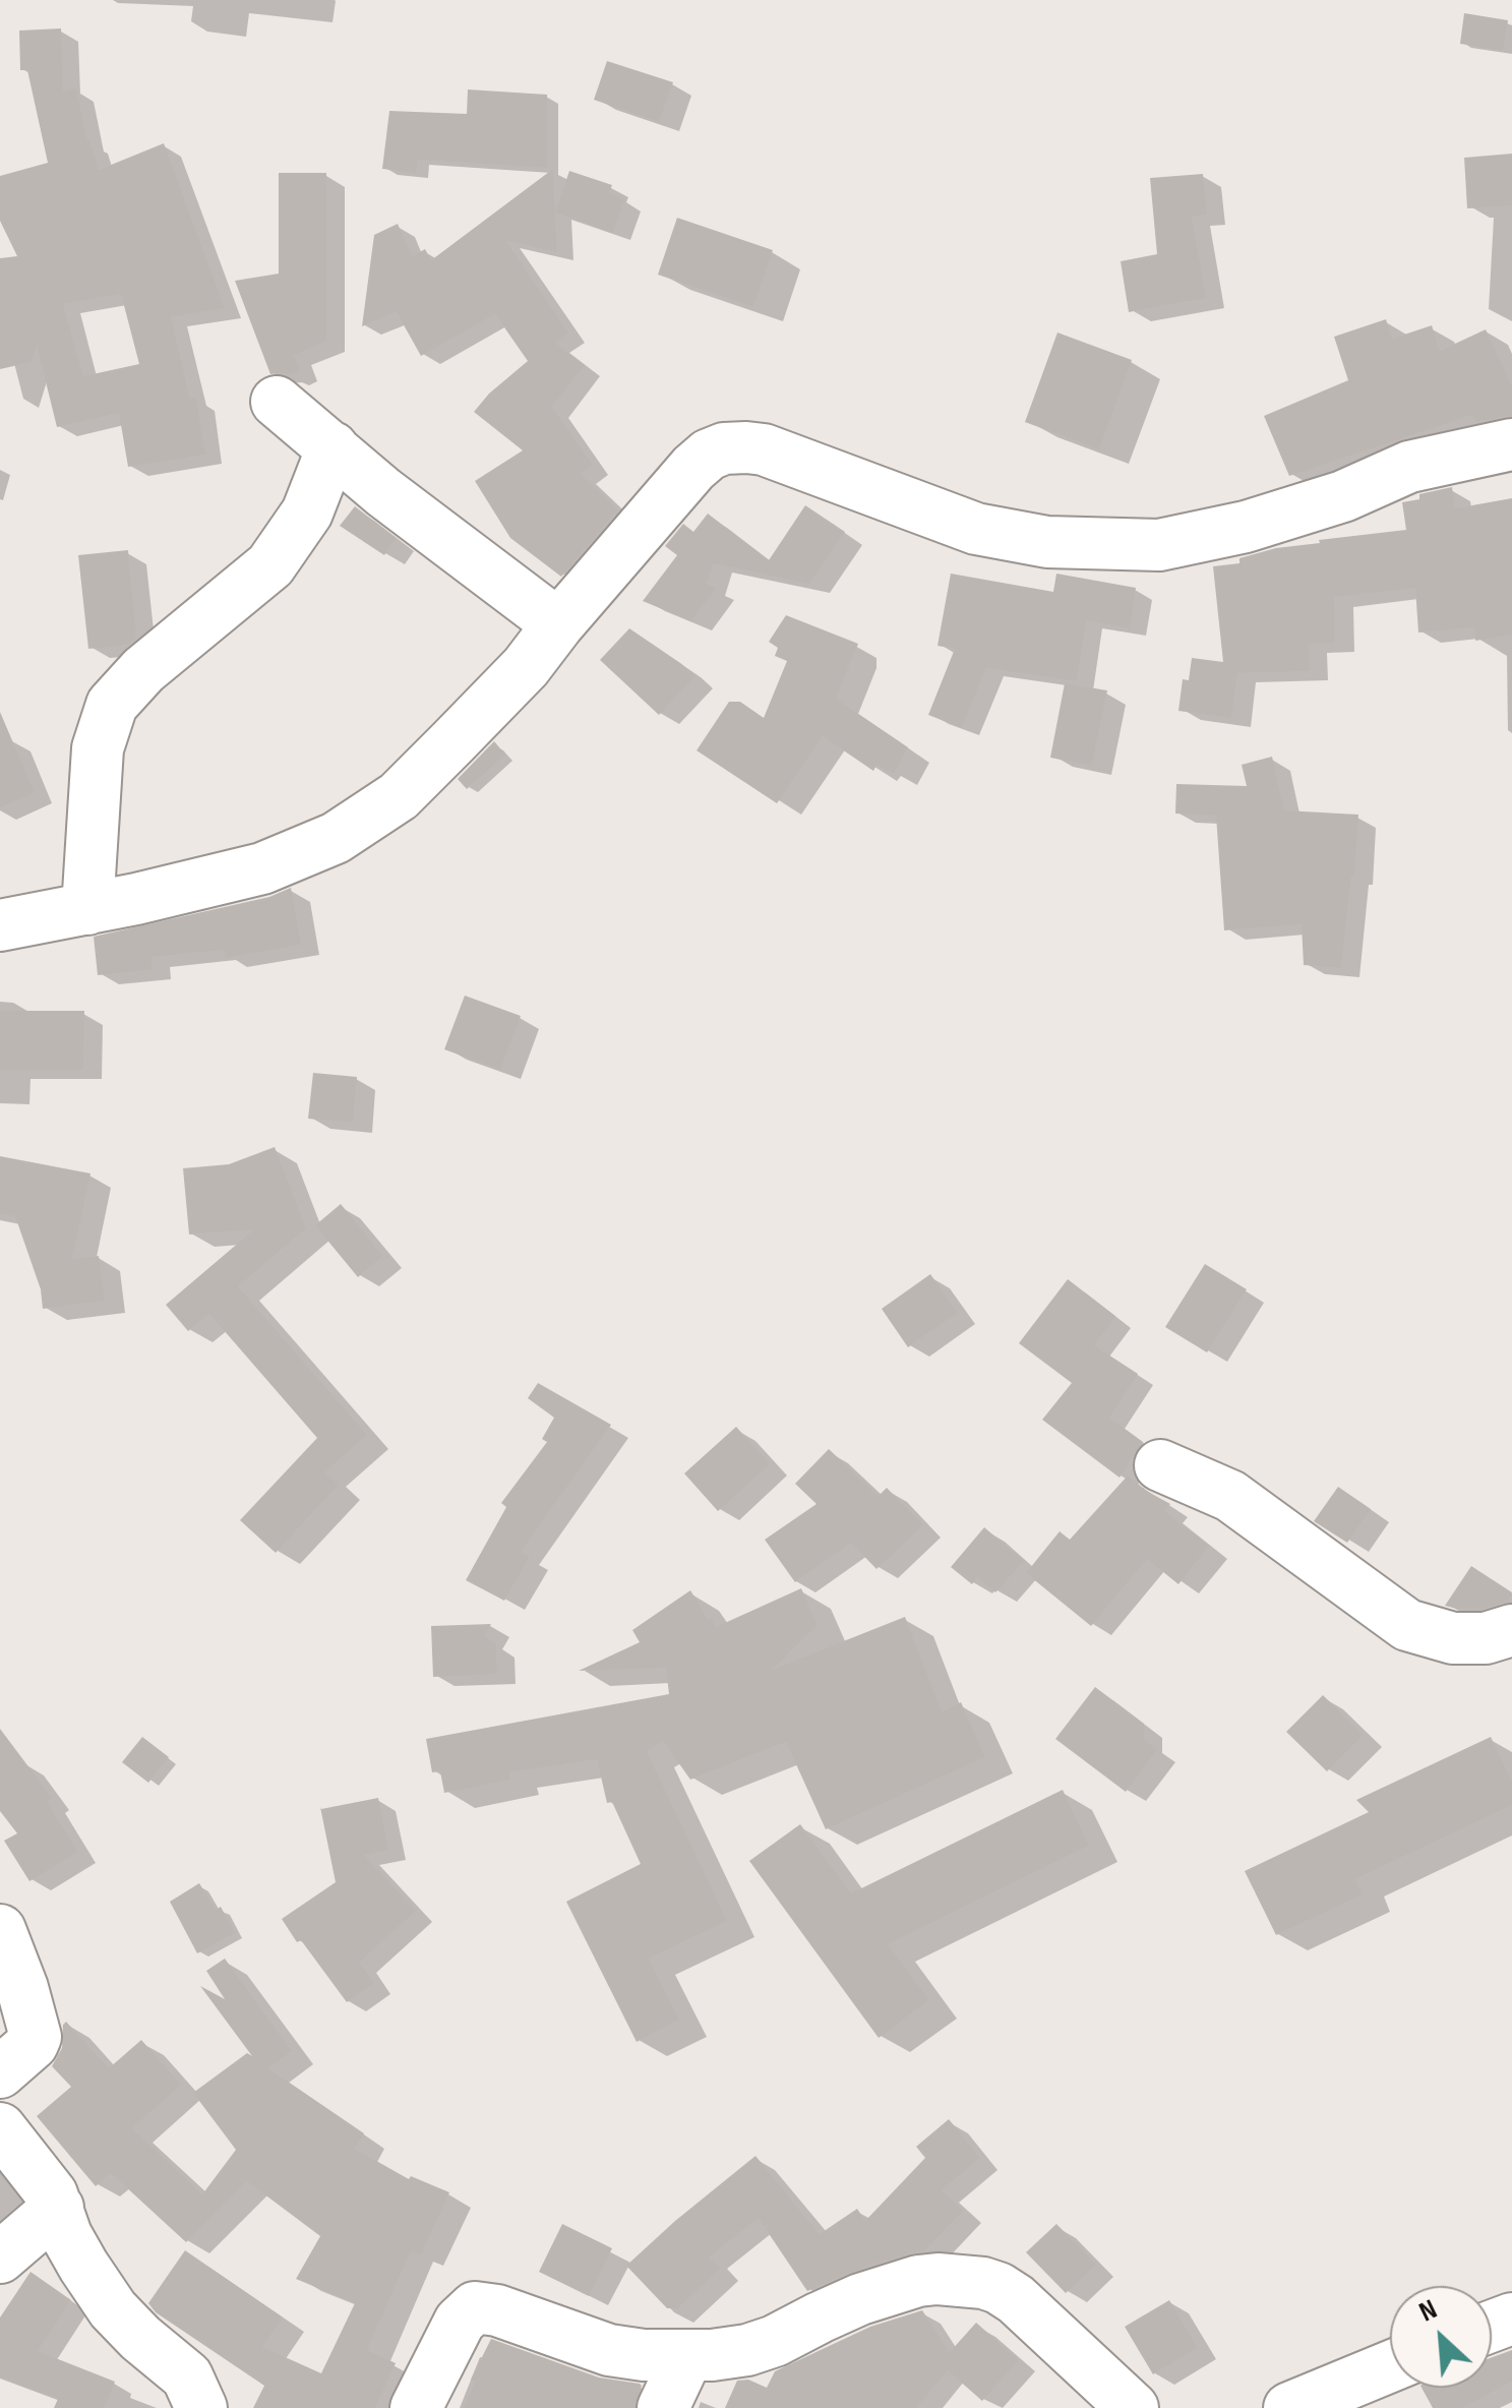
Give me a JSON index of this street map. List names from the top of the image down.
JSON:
{
  "north": "top left"
}
